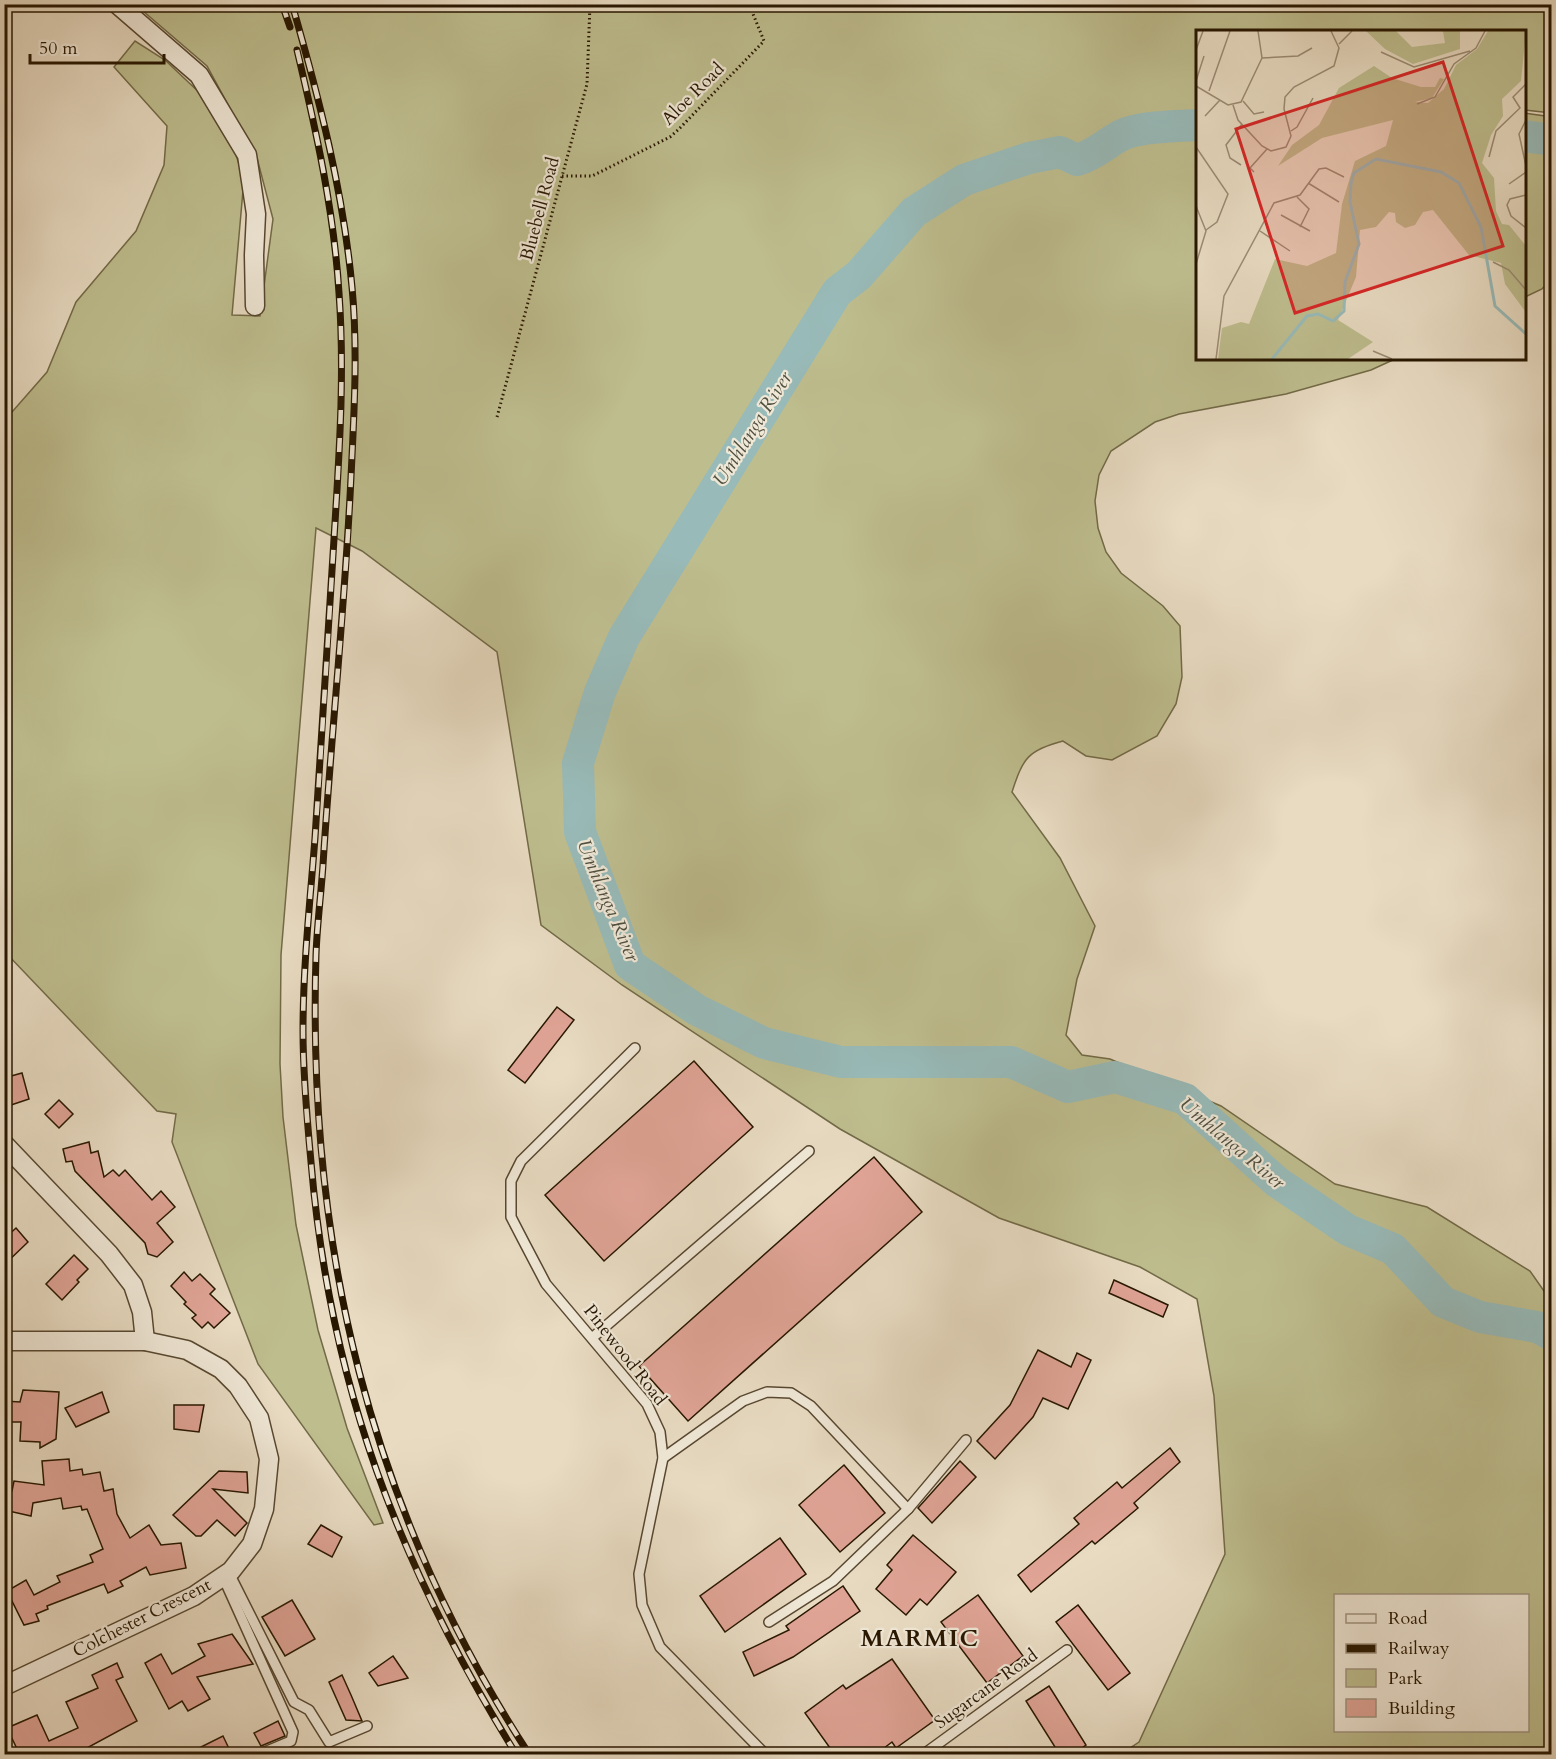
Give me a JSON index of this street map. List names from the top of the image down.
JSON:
{
  "streets": {
    "street": ["Colchester Crescent"],
    "lane": ["Pinewood Road", "Sugarcane Road"],
    "path": ["Aloe Road", "Bluebell Road"]
  },
  "crossings": [
    ["Aloe Road", "Bluebell Road"]
  ],
  "districts": ["MARMIC"],
  "water": ["Umhlanga River"],
  "legend": [
    "Road",
    "Railway",
    "Park",
    "Building"
  ],
  "scale_bar": "50 m"
}
